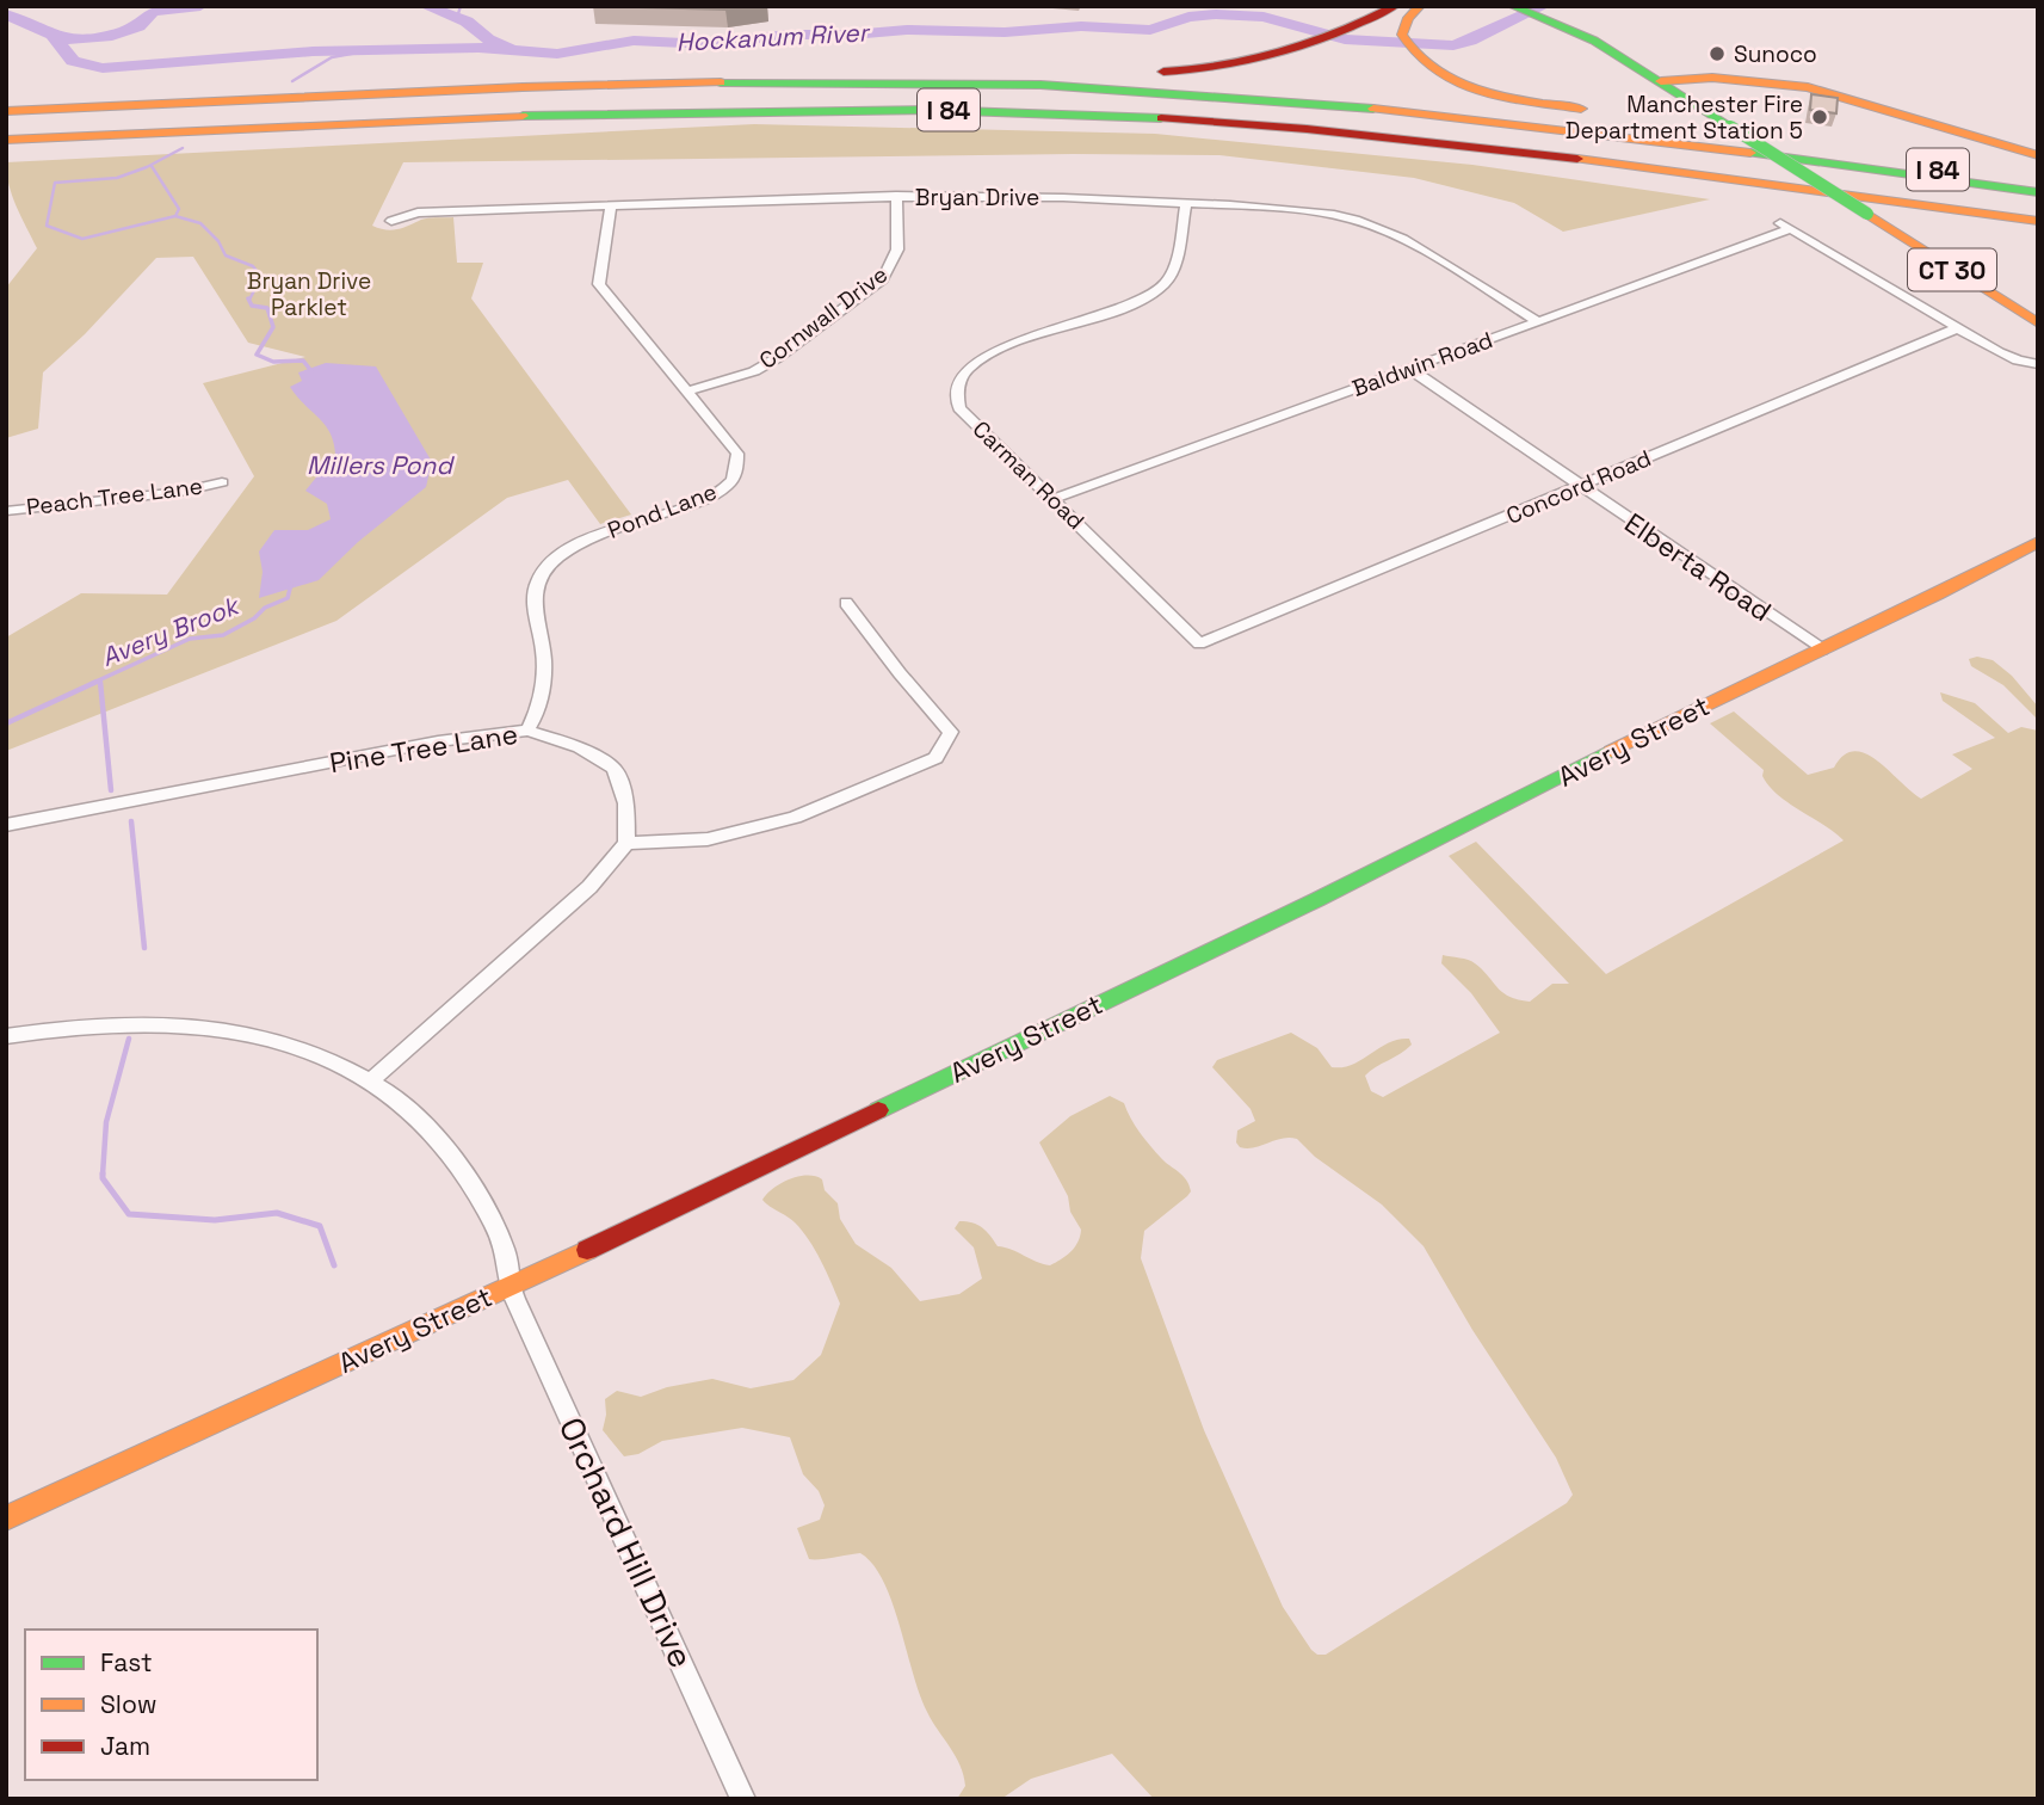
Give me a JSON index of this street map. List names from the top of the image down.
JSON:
{
  "streets": {
    "main road": ["I 84", "CT 30", "Avery Street"],
    "street": [
      "Bryan Drive",
      "Cornwall Drive",
      "Baldwin Road",
      "Carman Road",
      "Concord Road",
      "Peach Tree Lane",
      "Pond Lane",
      "Elberta Road",
      "Pine Tree Lane",
      "Orchard Hill Drive"
    ]
  },
  "crossings": [
    ["Bryan Drive", "Cornwall Drive"],
    ["Bryan Drive", "Baldwin Road"],
    ["Bryan Drive", "Carman Road"],
    ["Bryan Drive", "Pond Lane"],
    ["Cornwall Drive", "Pond Lane"],
    ["Baldwin Road", "Carman Road"],
    ["Baldwin Road", "Concord Road"],
    ["Baldwin Road", "Elberta Road"],
    ["Carman Road", "Concord Road"],
    ["Concord Road", "Elberta Road"],
    ["Pond Lane", "Pine Tree Lane"],
    ["Elberta Road", "Avery Street"],
    ["Avery Street", "Orchard Hill Drive"]
  ],
  "water": ["Hockanum River", "Millers Pond", "Avery Brook"],
  "parks": ["Bryan Drive Parklet"],
  "places": ["Sunoco", "Manchester Fire Department Station 5"],
  "legend": ["Fast", "Slow", "Jam"]
}
